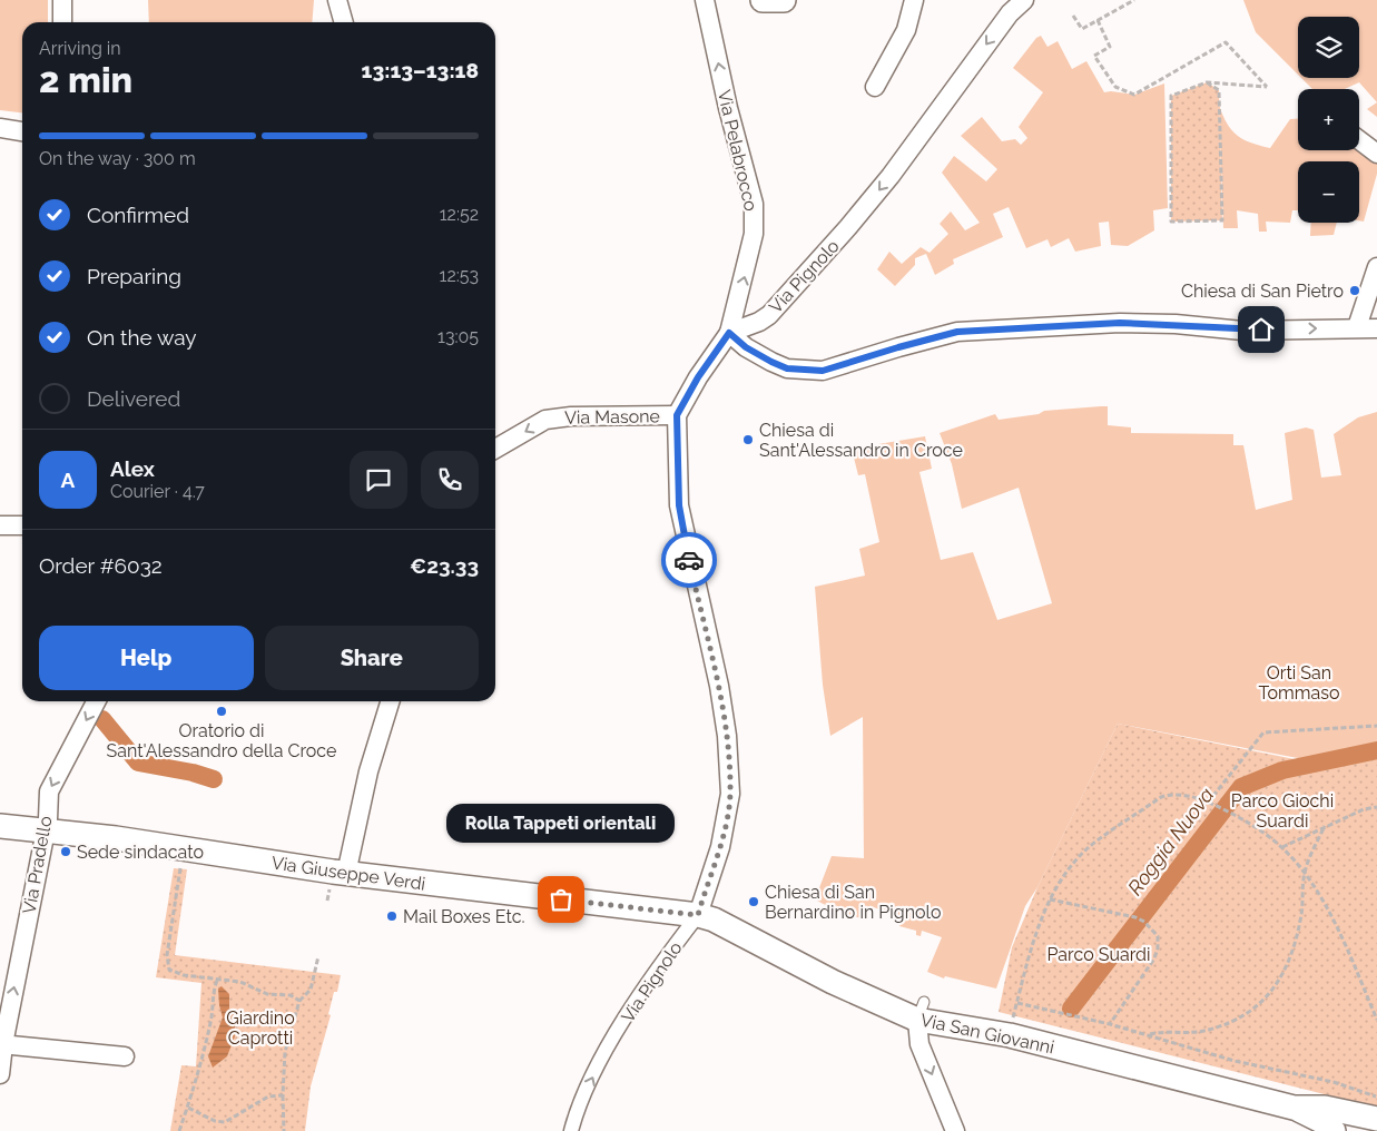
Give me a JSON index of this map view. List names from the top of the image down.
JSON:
{
  "streets": {
    "street": [
      "Via Pelabrocco",
      "Via Pignolo",
      "Via Masone",
      "Via Pradello",
      "Via Giuseppe Verdi",
      "Via San Giovanni"
    ]
  },
  "crossings": [
    ["Via Pelabrocco", "Via Pignolo"],
    ["Via Pignolo", "Via Masone"],
    ["Via Pignolo", "Via Giuseppe Verdi"],
    ["Via Pignolo", "Via San Giovanni"],
    ["Via Pradello", "Via Giuseppe Verdi"],
    ["Via Giuseppe Verdi", "Via San Giovanni"]
  ],
  "one_way": ["Via Pelabrocco", "Via Masone"],
  "water": ["Roggia Nuova"],
  "parks": [
    "Orti San Tommaso",
    "Parco Giochi Suardi",
    "Parco Suardi",
    "Giardino Caprotti"
  ],
  "places": [
    "Chiesa di San Pietro",
    "Chiesa di Sant'Alessandro in Croce",
    "Oratorio di Sant'Alessandro della Croce",
    "Sede sindacato",
    "Rolla Tappeti orientali",
    "Chiesa di San Bernardino in Pignolo",
    "Mail Boxes Etc."
  ],
  "page": {
    "map_buttons": ["+", "−"],
    "heading": ["2 min", "Arriving in", "13:13–13:18"],
    "panel": [
      "Alex",
      "Courier · 4.7",
      "Order #6032",
      "€23.33"
    ],
    "bar": "On the way · 300 m",
    "list": [
      ["Confirmed", "12:52"],
      ["Preparing", "12:53"],
      ["On the way", "13:05"],
      "Delivered"
    ],
    "round": "A",
    "buttons": ["Help", "Share"],
    "bubble": "Rolla Tappeti orientali"
  }
}
